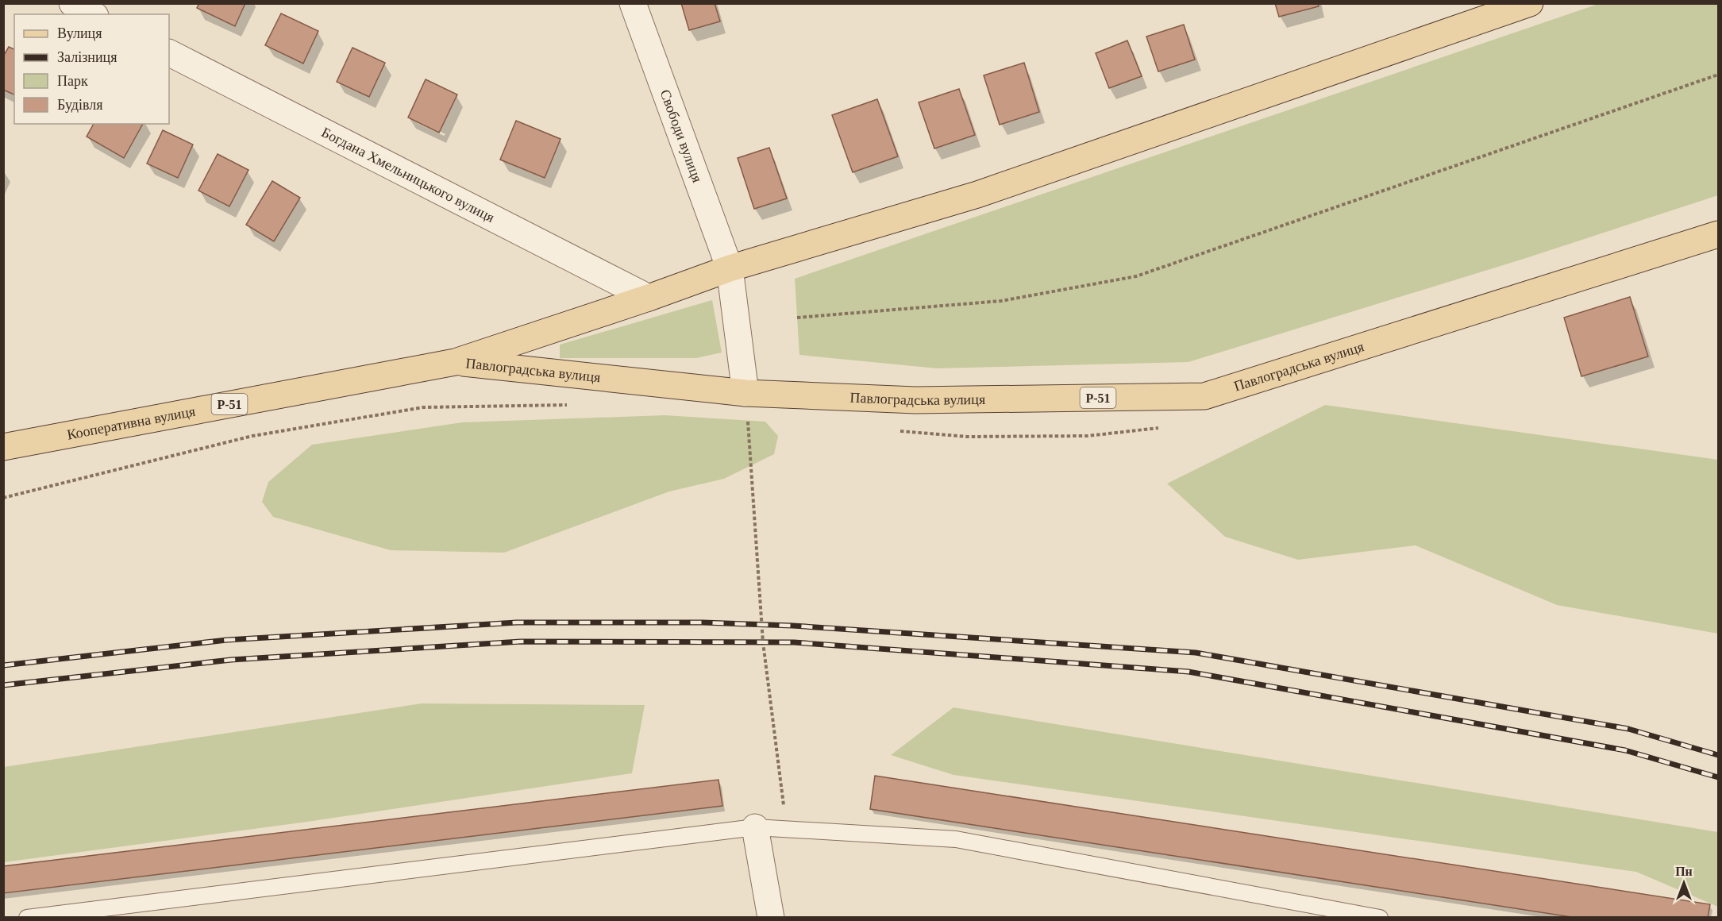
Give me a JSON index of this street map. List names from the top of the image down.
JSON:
{
  "streets": {
    "main road": ["Павлоградська вулиця", "Р-51", "Кооперативна вулиця"],
    "street": ["Свободи вулиця", "Богдана Хмельницького вулиця"]
  },
  "crossings": [
    ["Свободи вулиця", "Павлоградська вулиця"],
    ["Богдана Хмельницького вулиця", "Павлоградська вулиця"],
    ["Павлоградська вулиця", "Кооперативна вулиця"]
  ],
  "legend": [
    "Вулиця",
    "Залізниця",
    "Парк",
    "Будівля"
  ],
  "north": "top"
}
